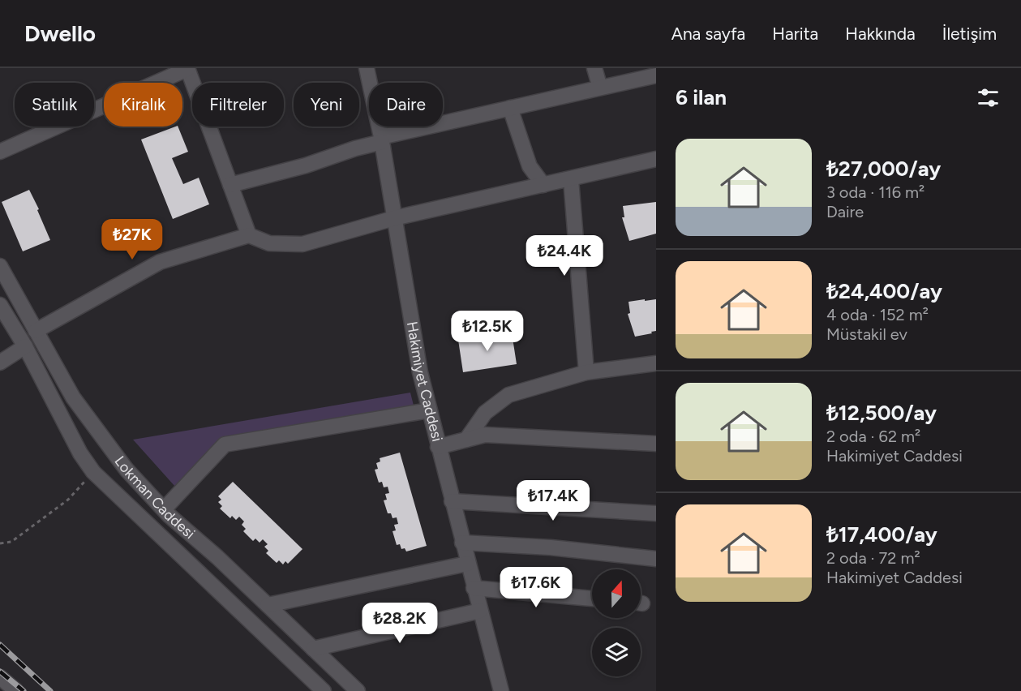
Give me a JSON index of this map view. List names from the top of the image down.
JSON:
{
  "streets": {
    "street": ["Hakimiyet Caddesi", "Lokman Caddesi"]
  },
  "north": "top",
  "page": {
    "header": "Dwello",
    "nav": [
      "Ana sayfa",
      "Harita",
      "Hakkında",
      "İletişim"
    ],
    "heading": "6 ilan",
    "chip": [
      "Satılık",
      "Kiralık",
      "Filtreler",
      "Yeni",
      "Daire"
    ],
    "list": [
      {
        "name": "₺27,000/ay",
        "note": "3 oda · 116 m² · Daire"
      },
      {
        "name": "₺24,400/ay",
        "note": "4 oda · 152 m² · Müstakil ev"
      },
      {
        "name": "₺12,500/ay",
        "note": "2 oda · 62 m² · Hakimiyet Caddesi"
      },
      {
        "name": "₺17,400/ay",
        "note": "2 oda · 72 m² · Hakimiyet Caddesi"
      }
    ],
    "price": [
      "₺27K",
      "₺24.4K",
      "₺12.5K",
      "₺17.4K",
      "₺17.6K",
      "₺28.2K"
    ]
  }
}
